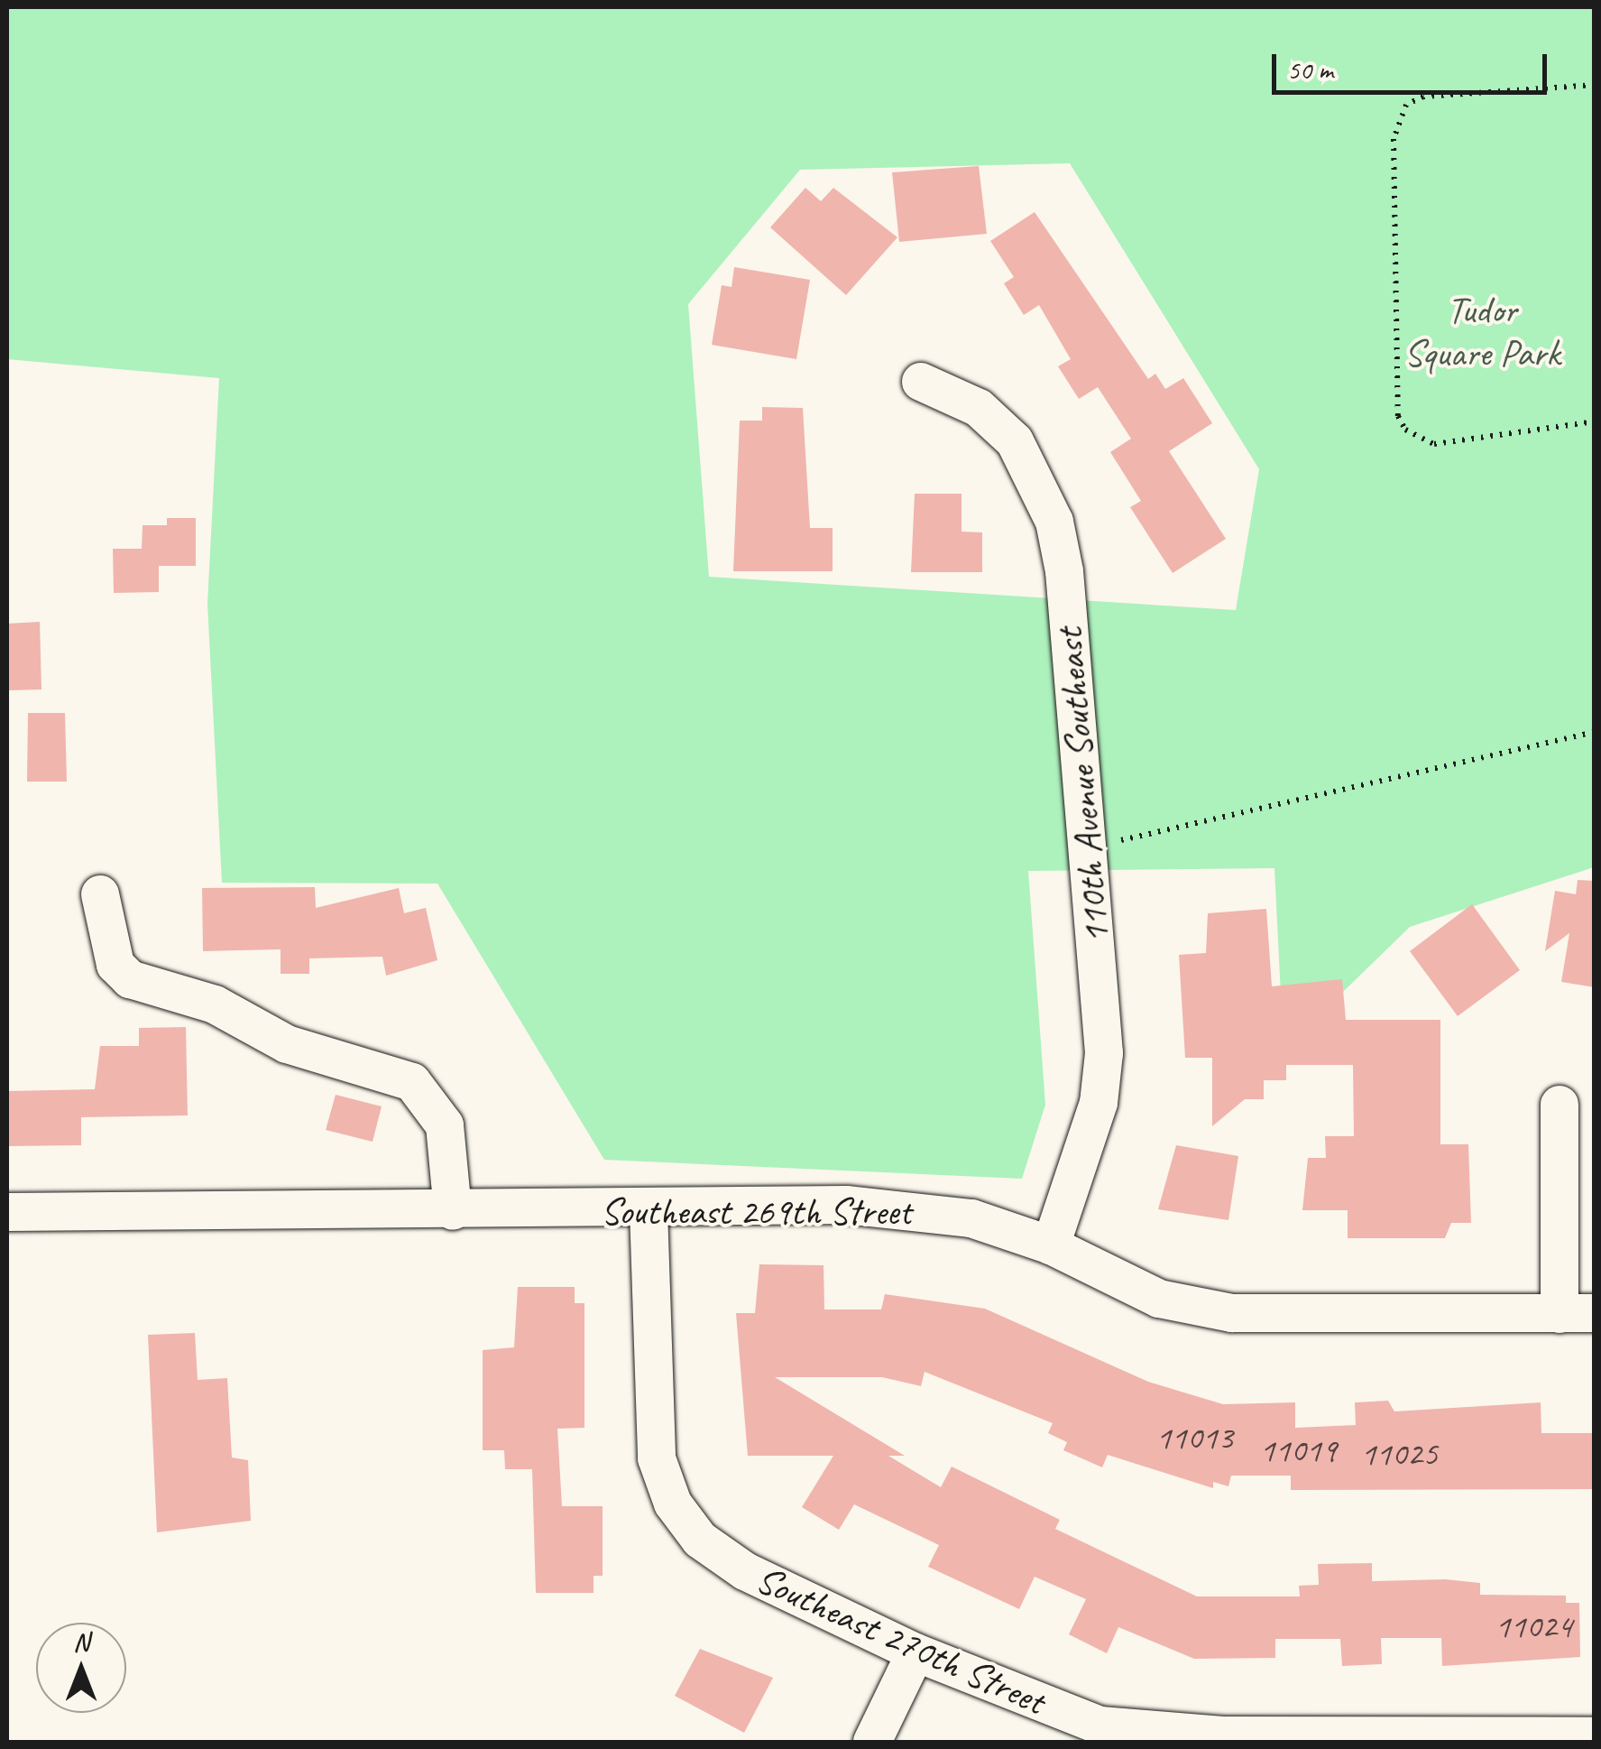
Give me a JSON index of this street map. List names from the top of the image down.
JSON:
{
  "streets": {
    "street": ["110th Avenue Southeast", "Southeast 269th Street", "Southeast 270th Street"]
  },
  "crossings": [
    ["110th Avenue Southeast", "Southeast 269th Street"],
    ["Southeast 269th Street", "Southeast 270th Street"]
  ],
  "parks": ["Tudor Square Park"],
  "house_numbers": [
    "11013",
    "11019",
    "11025",
    "11024"
  ],
  "scale_bar": "50 m",
  "north": "top"
}
